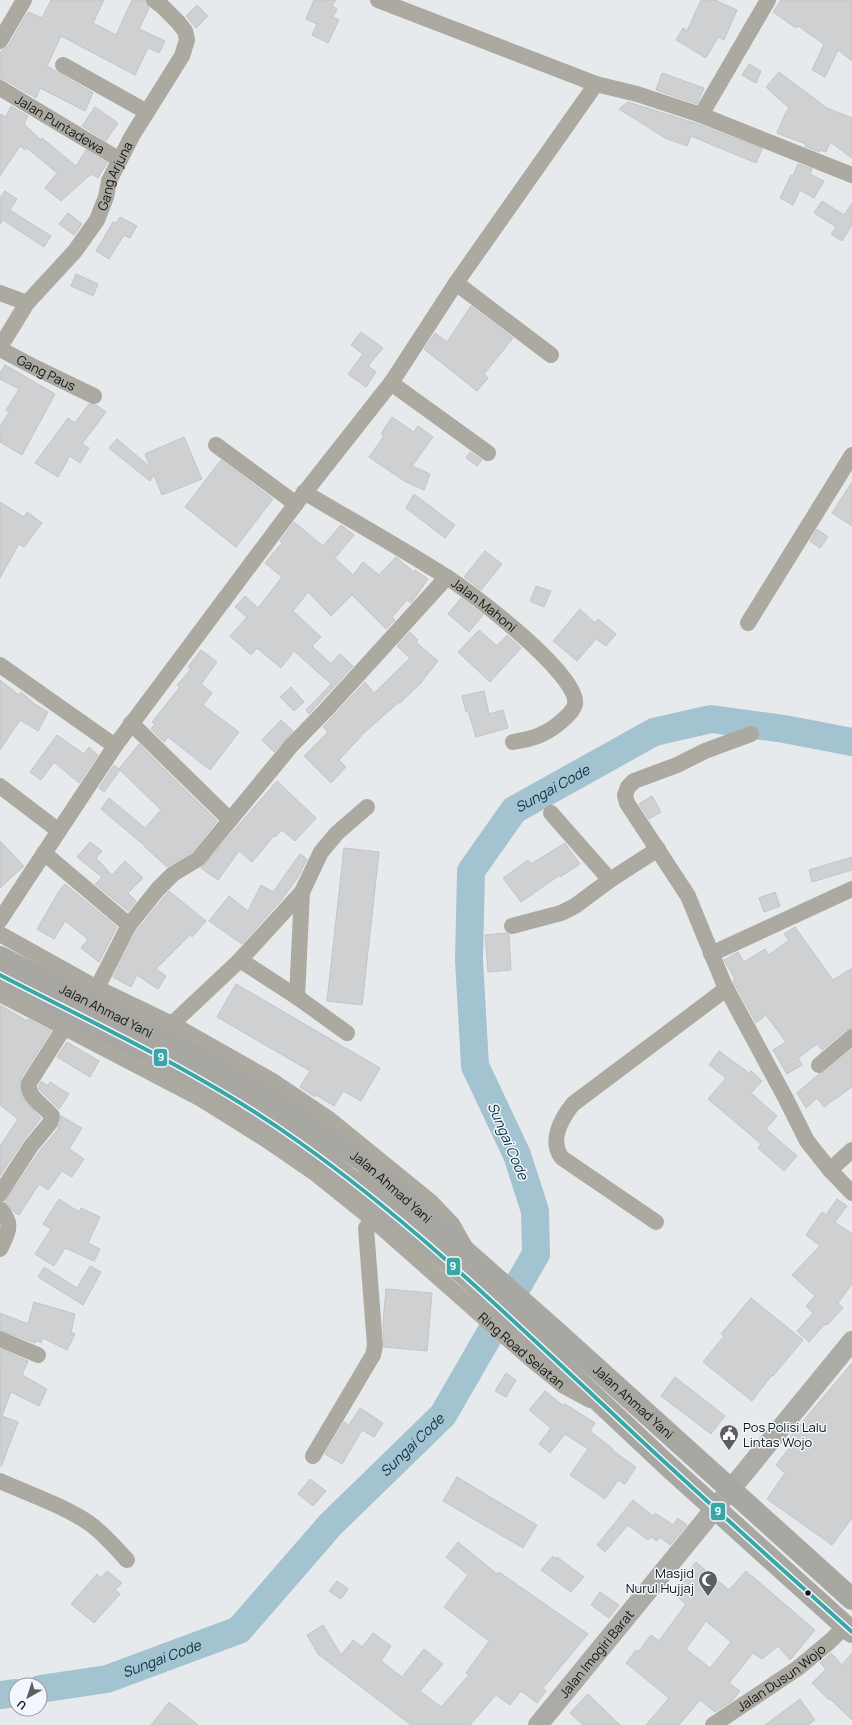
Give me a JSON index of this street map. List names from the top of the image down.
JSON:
{
  "streets": {
    "highway": ["Jalan Ahmad Yani"],
    "main road": ["Jalan Imogiri Barat"],
    "street": [
      "Jalan Puntadewa",
      "Gang Arjuna",
      "Gang Paus",
      "Jalan Mahoni",
      "Jalan Dusun Wojo"
    ]
  },
  "crossings": [
    ["Jalan Puntadewa", "Gang Arjuna"],
    ["Gang Arjuna", "Gang Paus"],
    ["Jalan Ahmad Yani", "Jalan Imogiri Barat"],
    ["Jalan Ahmad Yani", "Jalan Dusun Wojo"]
  ],
  "water": ["Sungai Code"],
  "places": {
    "public building": ["Pos Polisi Lalu Lintas Wojo"],
    "mosque": ["Masjid Nurul Hujjaj"]
  },
  "lines": ["transit line 9"],
  "north": "bottom left"
}
